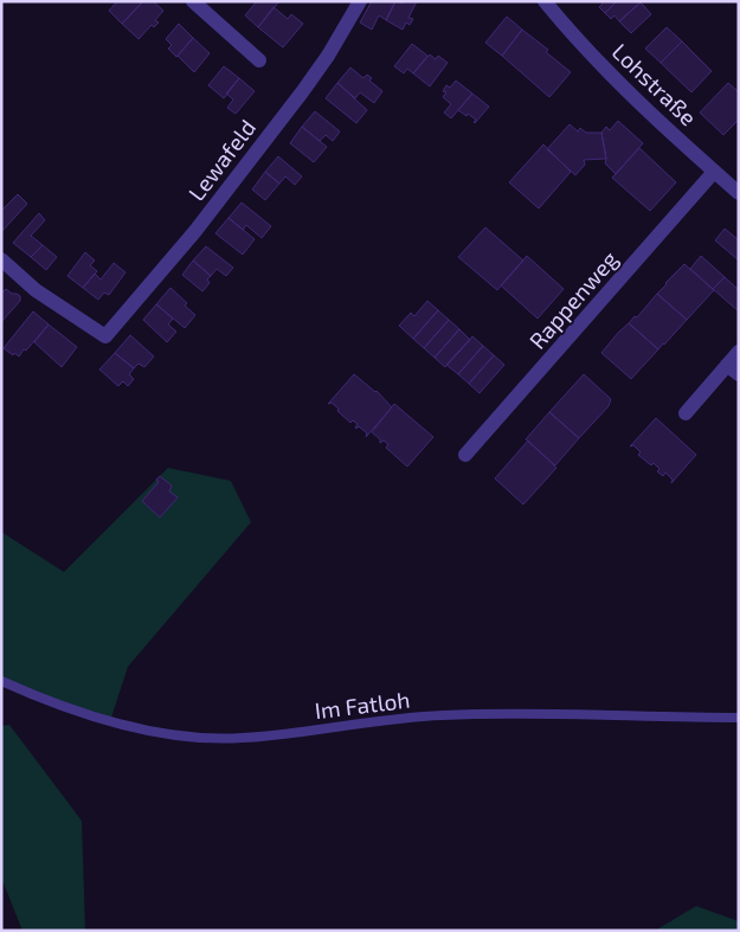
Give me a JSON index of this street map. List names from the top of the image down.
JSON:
{
  "streets": {
    "street": ["Lohstraße", "Lewafeld", "Rappenweg"],
    "lane": ["Im Fatloh"]
  },
  "crossings": [
    ["Lohstraße", "Rappenweg"]
  ]
}
